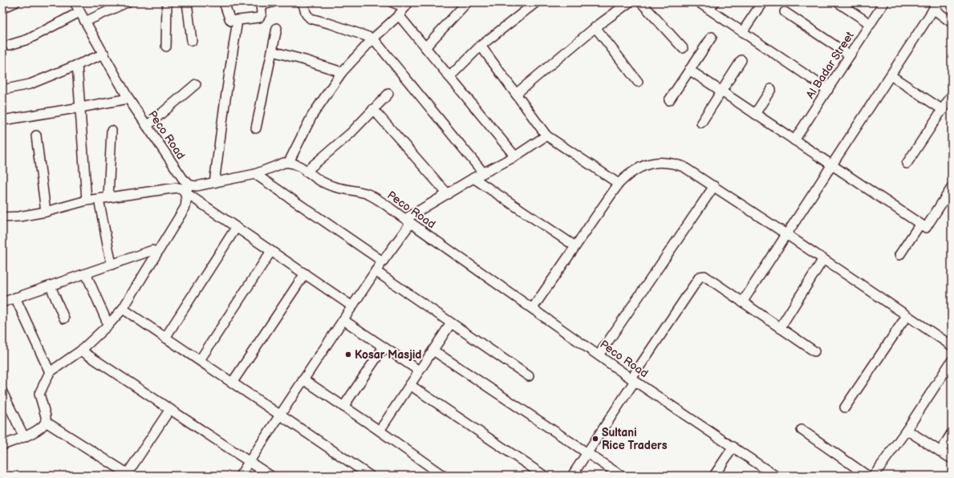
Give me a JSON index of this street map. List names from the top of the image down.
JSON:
{
  "streets": {
    "street": ["Al Badar Street", "Peco Road"]
  },
  "places": ["Kosar Masjid", "Sultani Rice Traders"]
}
